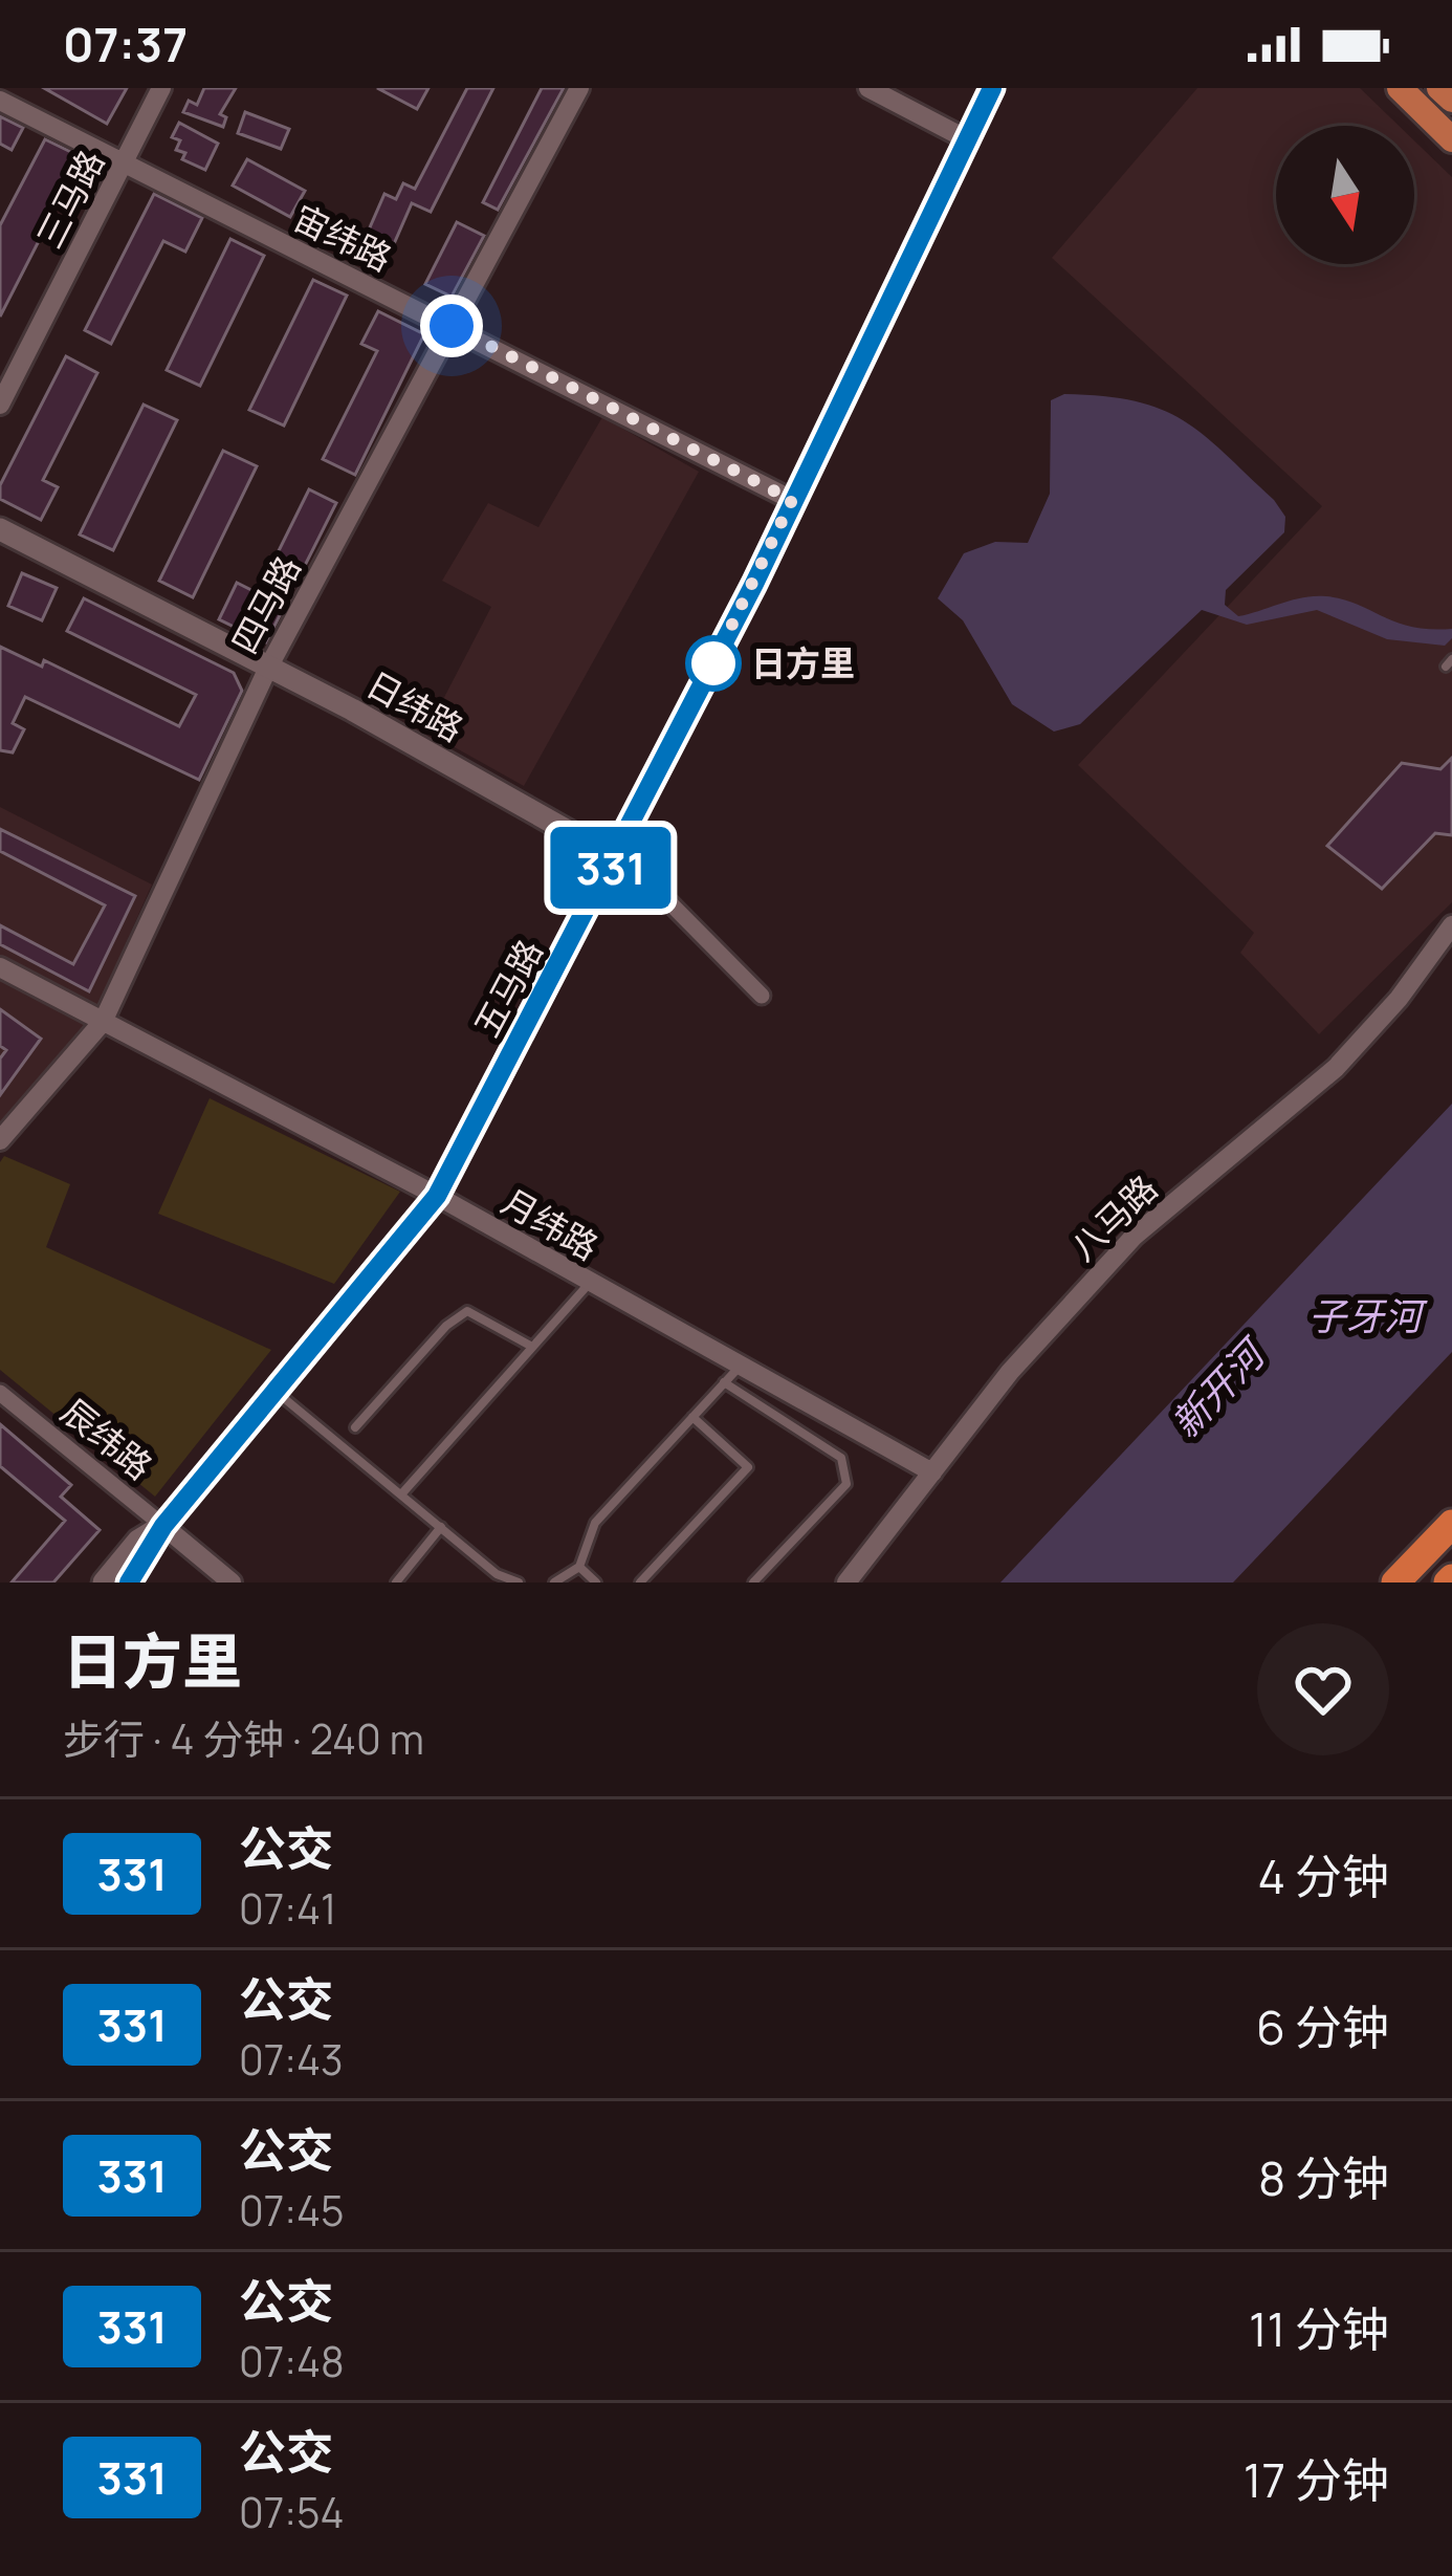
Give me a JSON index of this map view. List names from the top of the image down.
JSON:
{
  "streets": {
    "main road": ["日纬路", "五马路"],
    "street": [
      "三马路",
      "宙纬路",
      "四马路",
      "八马路",
      "月纬路",
      "辰纬路"
    ]
  },
  "crossings": [
    ["三马路", "宙纬路"],
    ["宙纬路", "四马路"],
    ["宙纬路", "五马路"],
    ["四马路", "日纬路"],
    ["四马路", "月纬路"],
    ["日纬路", "五马路"],
    ["五马路", "月纬路"],
    ["五马路", "辰纬路"],
    ["八马路", "月纬路"]
  ],
  "water": ["子牙河", "新开河"],
  "places": ["日方里"],
  "lines": ["bus line 331"],
  "north": "bottom",
  "page": {
    "status": "07:37",
    "on_map": "331",
    "heading": ["日方里", "步行 · 4 分钟 · 240 m"],
    "list": [
      {
        "mark": "331",
        "name": "公交",
        "note": "07:41",
        "value": "4 分钟"
      },
      {
        "mark": "331",
        "name": "公交",
        "note": "07:43",
        "value": "6 分钟"
      },
      {
        "mark": "331",
        "name": "公交",
        "note": "07:45",
        "value": "8 分钟"
      },
      {
        "mark": "331",
        "name": "公交",
        "note": "07:48",
        "value": "11 分钟"
      },
      {
        "mark": "331",
        "name": "公交",
        "note": "07:54",
        "value": "17 分钟"
      }
    ]
  }
}
